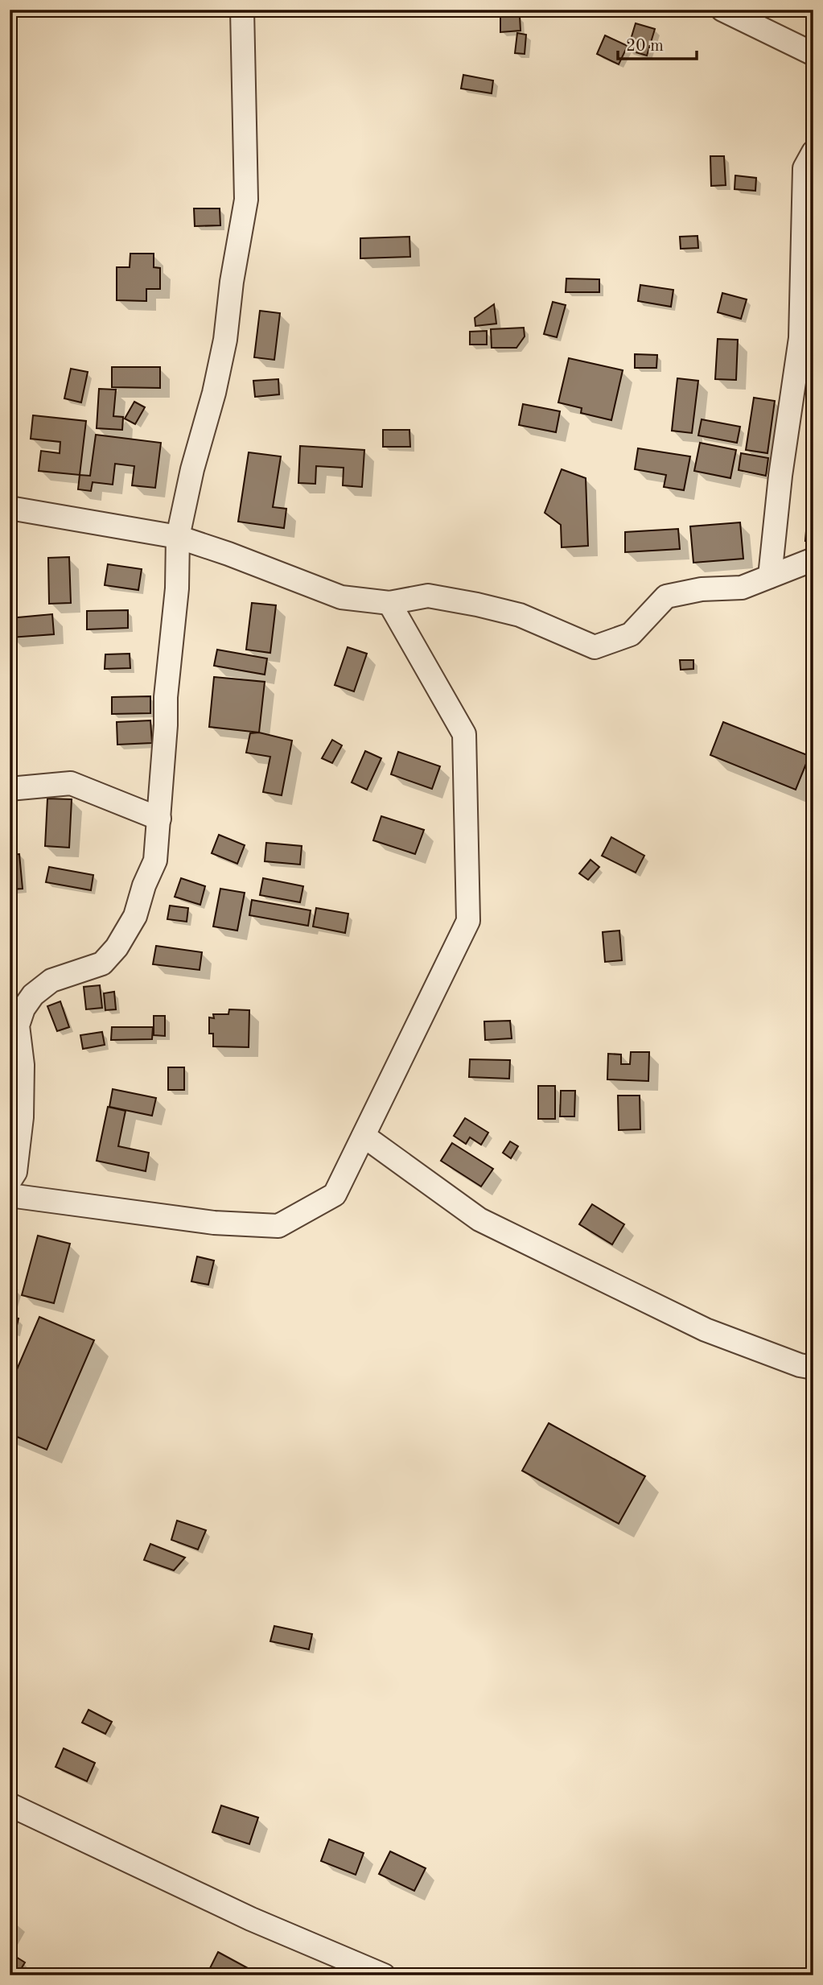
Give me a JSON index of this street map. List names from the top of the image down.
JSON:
{
  "scale_bar": "20 m"
}
